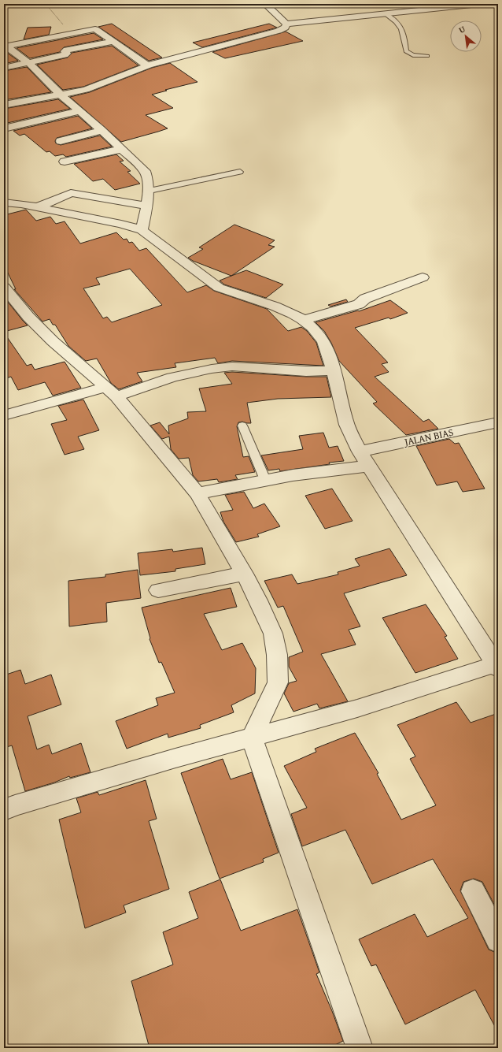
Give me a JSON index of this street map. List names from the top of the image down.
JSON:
{
  "streets": {
    "street": ["JALAN BIAS"]
  },
  "north": "top left"
}
